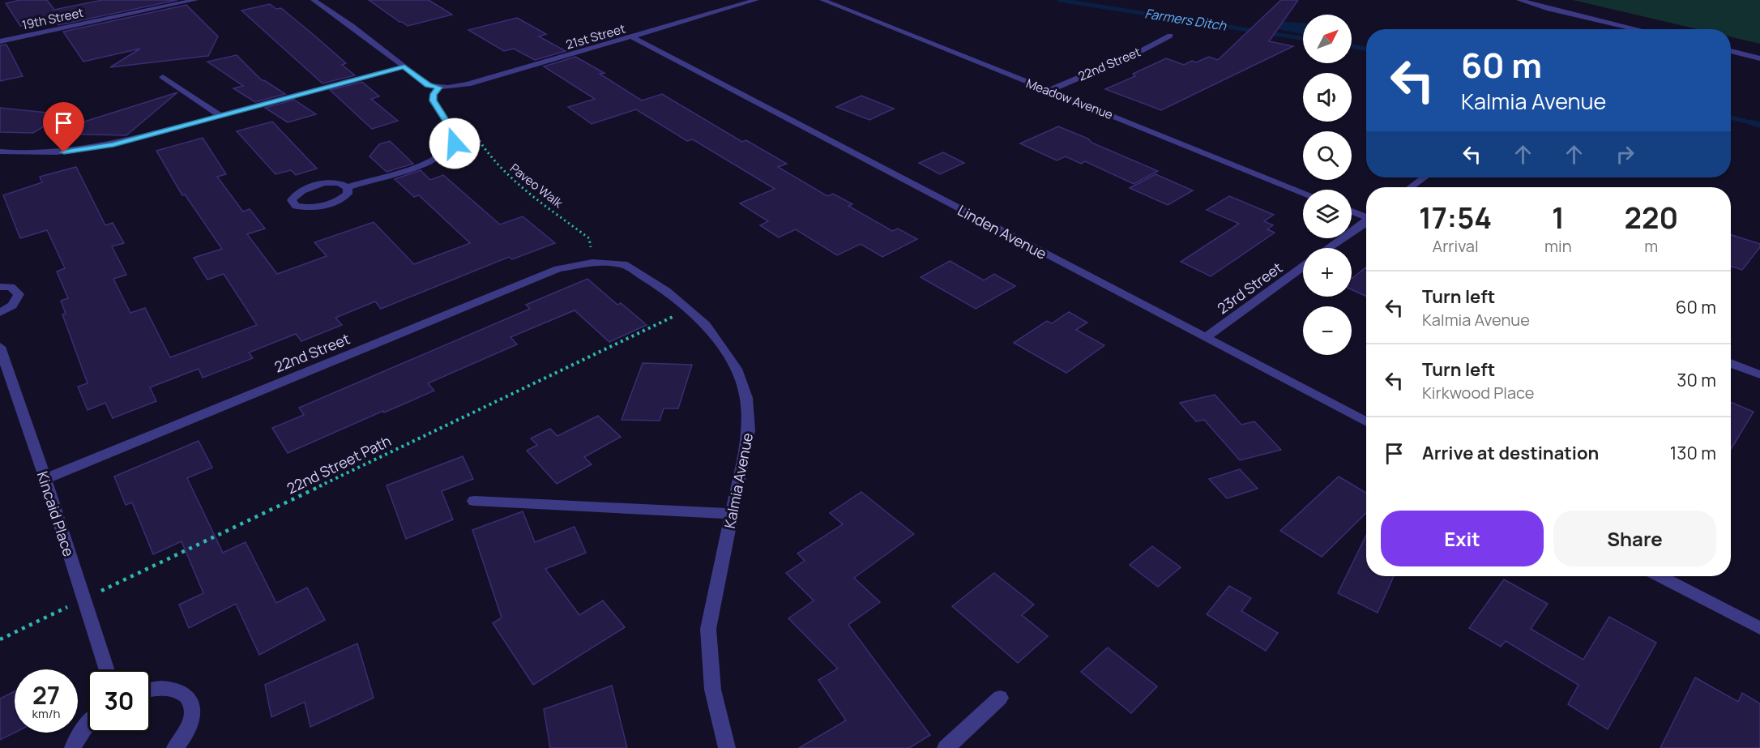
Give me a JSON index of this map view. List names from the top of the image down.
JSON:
{
  "streets": {
    "street": [
      "19th Street",
      "21st Street",
      "22nd Street",
      "Meadow Avenue",
      "Linden Avenue",
      "23rd Street",
      "Kalmia Avenue",
      "Kincaid Place"
    ],
    "path": ["Paveo Walk", "22nd Street Path"]
  },
  "crossings": [
    ["21st Street", "Linden Avenue"],
    ["22nd Street", "Meadow Avenue"],
    ["22nd Street", "Paveo Walk"],
    ["22nd Street", "Kalmia Avenue"],
    ["22nd Street", "Kincaid Place"],
    ["Paveo Walk", "Kalmia Avenue"],
    ["Linden Avenue", "23rd Street"],
    ["22nd Street Path", "Kalmia Avenue"],
    ["22nd Street Path", "Kincaid Place"]
  ],
  "water": ["Farmers Ditch"],
  "north": "top right",
  "page": {
    "map_buttons": ["+", "−"],
    "turn": ["60 m", "Kalmia Avenue"],
    "eta": [
      "17:54",
      "Arrival",
      "1",
      "min",
      "220",
      "m"
    ],
    "list": [
      {
        "name": "Turn left",
        "note": "Kalmia Avenue",
        "value": "60 m"
      },
      {
        "name": "Turn left",
        "note": "Kirkwood Place",
        "value": "30 m"
      },
      {
        "name": "Arrive at destination",
        "value": "130 m"
      }
    ],
    "buttons": ["Exit", "Share"],
    "speed": "27 km/h",
    "limit": "30"
  }
}
